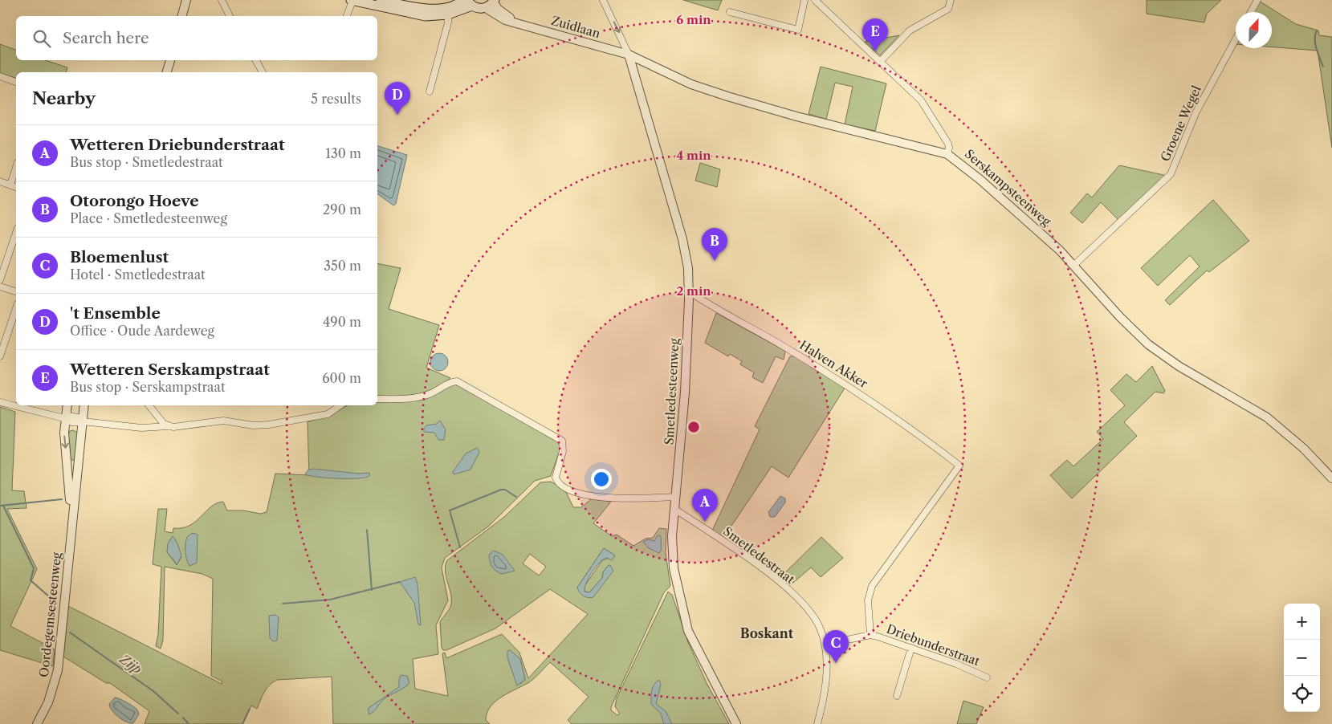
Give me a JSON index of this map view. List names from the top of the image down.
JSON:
{
  "streets": {
    "street": [
      "Zuidlaan",
      "Groene Wegel",
      "Serskampsteenweg",
      "Halven Akker",
      "Smetledesteenweg",
      "Smetledestraat",
      "Oordegemsesteenweg",
      "Driebunderstraat"
    ]
  },
  "crossings": [
    ["Zuidlaan", "Serskampsteenweg"],
    ["Zuidlaan", "Smetledesteenweg"],
    ["Groene Wegel", "Serskampsteenweg"],
    ["Serskampsteenweg", "Smetledesteenweg"],
    ["Halven Akker", "Smetledesteenweg"],
    ["Halven Akker", "Driebunderstraat"],
    ["Smetledesteenweg", "Smetledestraat"],
    ["Smetledestraat", "Driebunderstraat"]
  ],
  "districts": ["Boskant"],
  "water": ["Zijp"],
  "north": "top",
  "page": {
    "search": "Search here",
    "pins": [
      "E",
      "D",
      "B",
      "A",
      "C"
    ],
    "heading": ["Nearby", "5 results"],
    "list": [
      {
        "mark": "A",
        "name": "Wetteren Driebunderstraat",
        "note": "Bus stop · Smetledestraat",
        "value": "130 m"
      },
      {
        "mark": "B",
        "name": "Otorongo Hoeve",
        "note": "Place · Smetledesteenweg",
        "value": "290 m"
      },
      {
        "mark": "C",
        "name": "Bloemenlust",
        "note": "Hotel · Smetledestraat",
        "value": "350 m"
      },
      {
        "mark": "D",
        "name": "'t Ensemble",
        "note": "Office · Oude Aardeweg",
        "value": "490 m"
      },
      {
        "mark": "E",
        "name": "Wetteren Serskampstraat",
        "note": "Bus stop · Serskampstraat",
        "value": "600 m"
      }
    ],
    "map_buttons": ["+", "−"]
  },
  "rings": ["6 min", "4 min", "2 min"]
}
